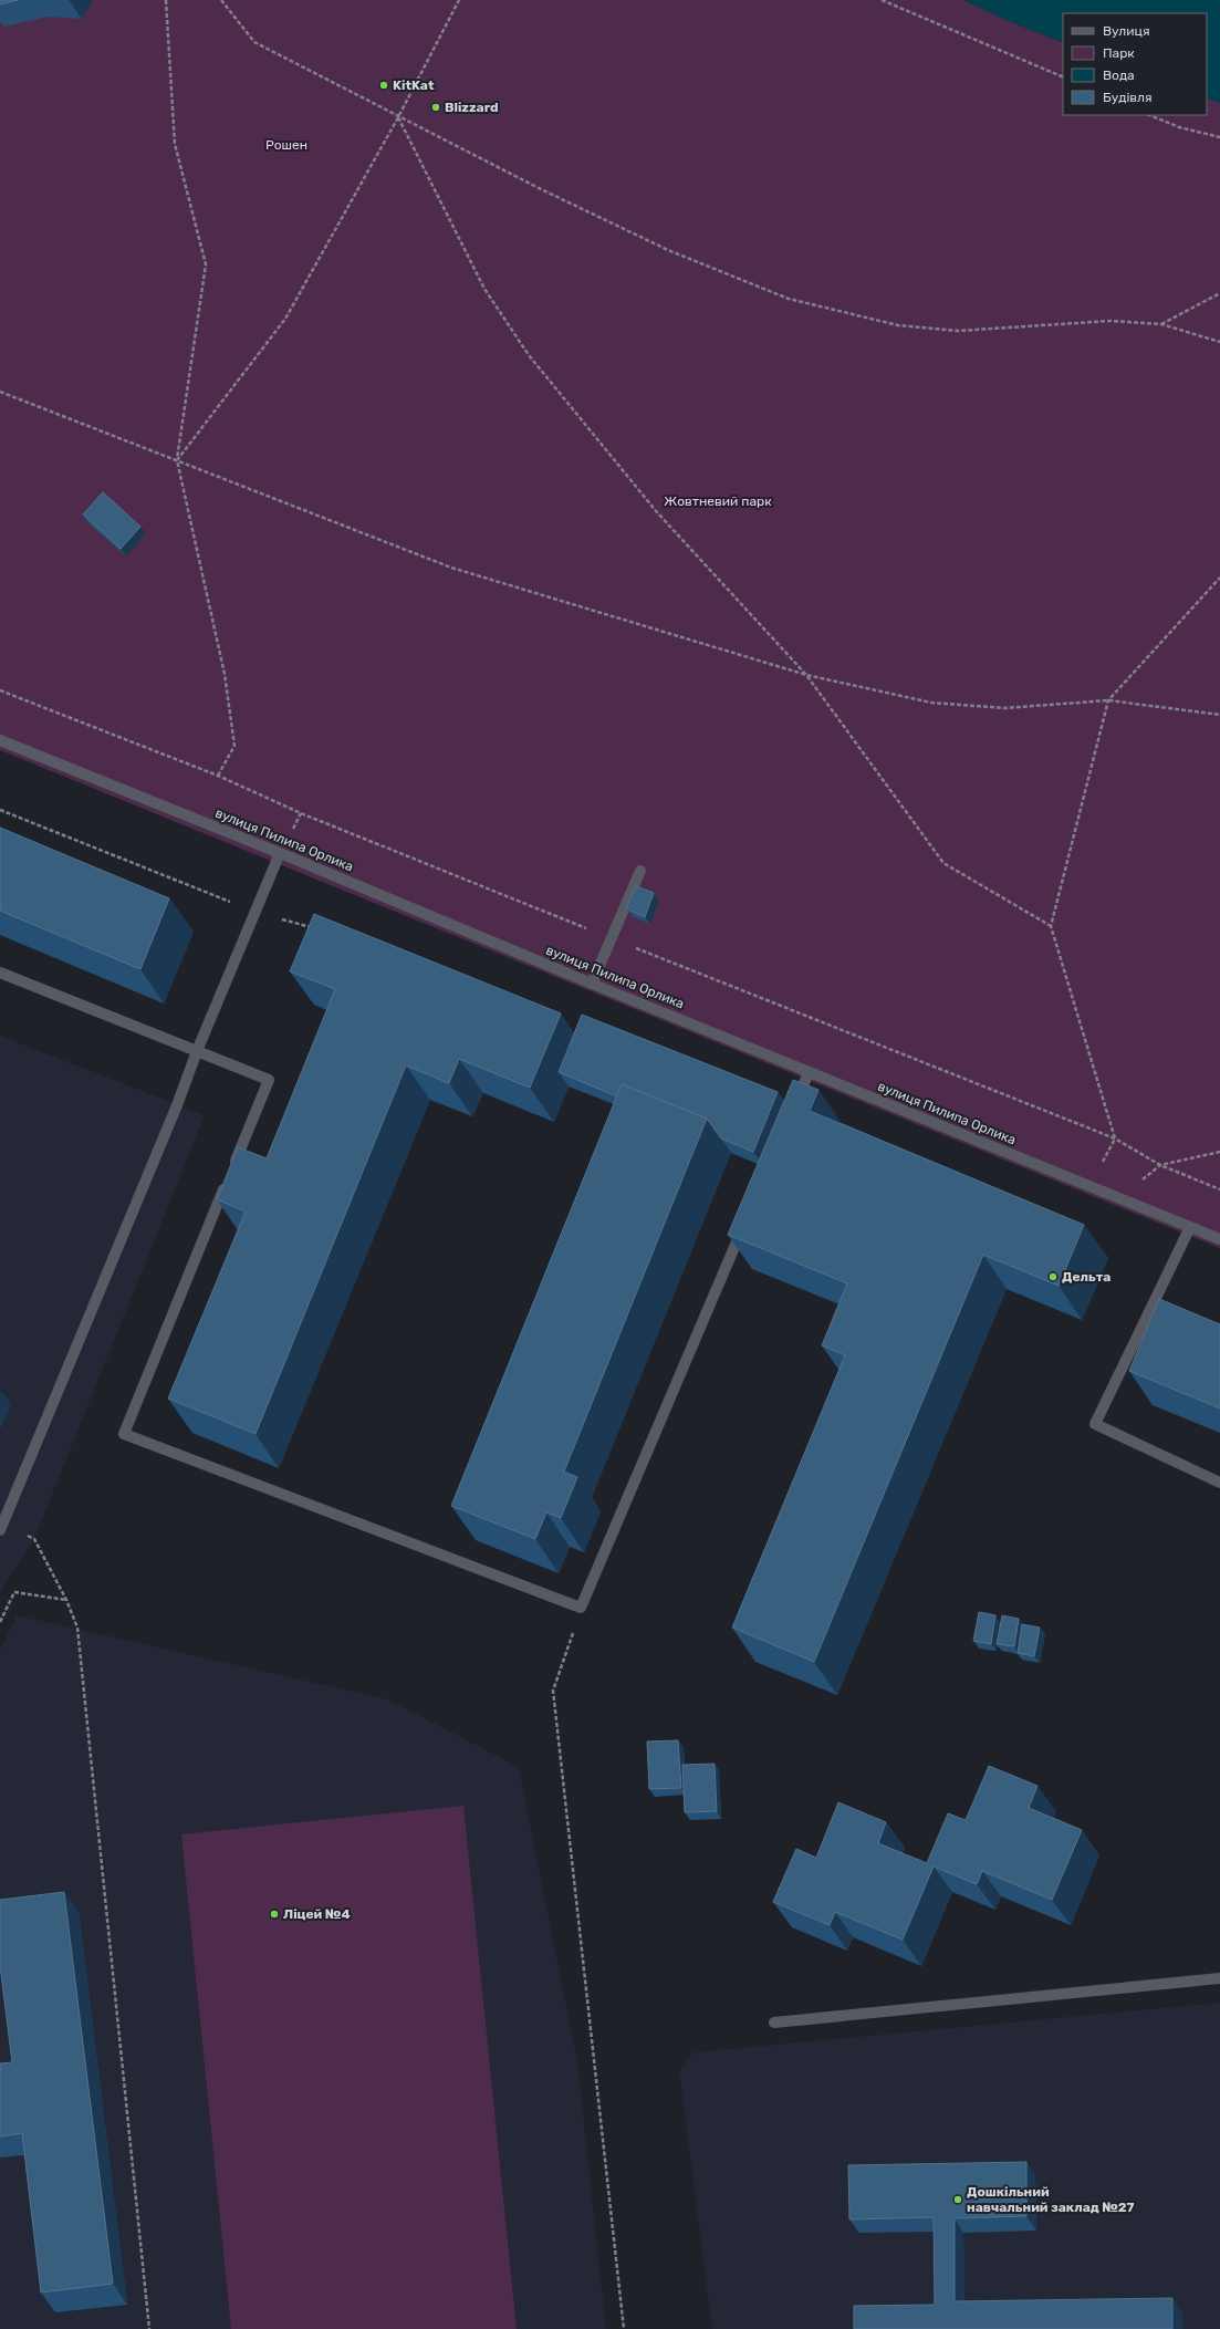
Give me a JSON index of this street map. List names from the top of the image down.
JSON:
{
  "streets": {
    "street": ["вулиця Пилипа Орлика"]
  },
  "parks": ["Рошен", "Жовтневий парк"],
  "places": [
    "KitKat",
    "Blizzard",
    "Дельта",
    "Ліцей №4",
    "Дошкільний навчальний заклад №27"
  ],
  "legend": [
    "Вулиця",
    "Парк",
    "Вода",
    "Будівля"
  ]
}
